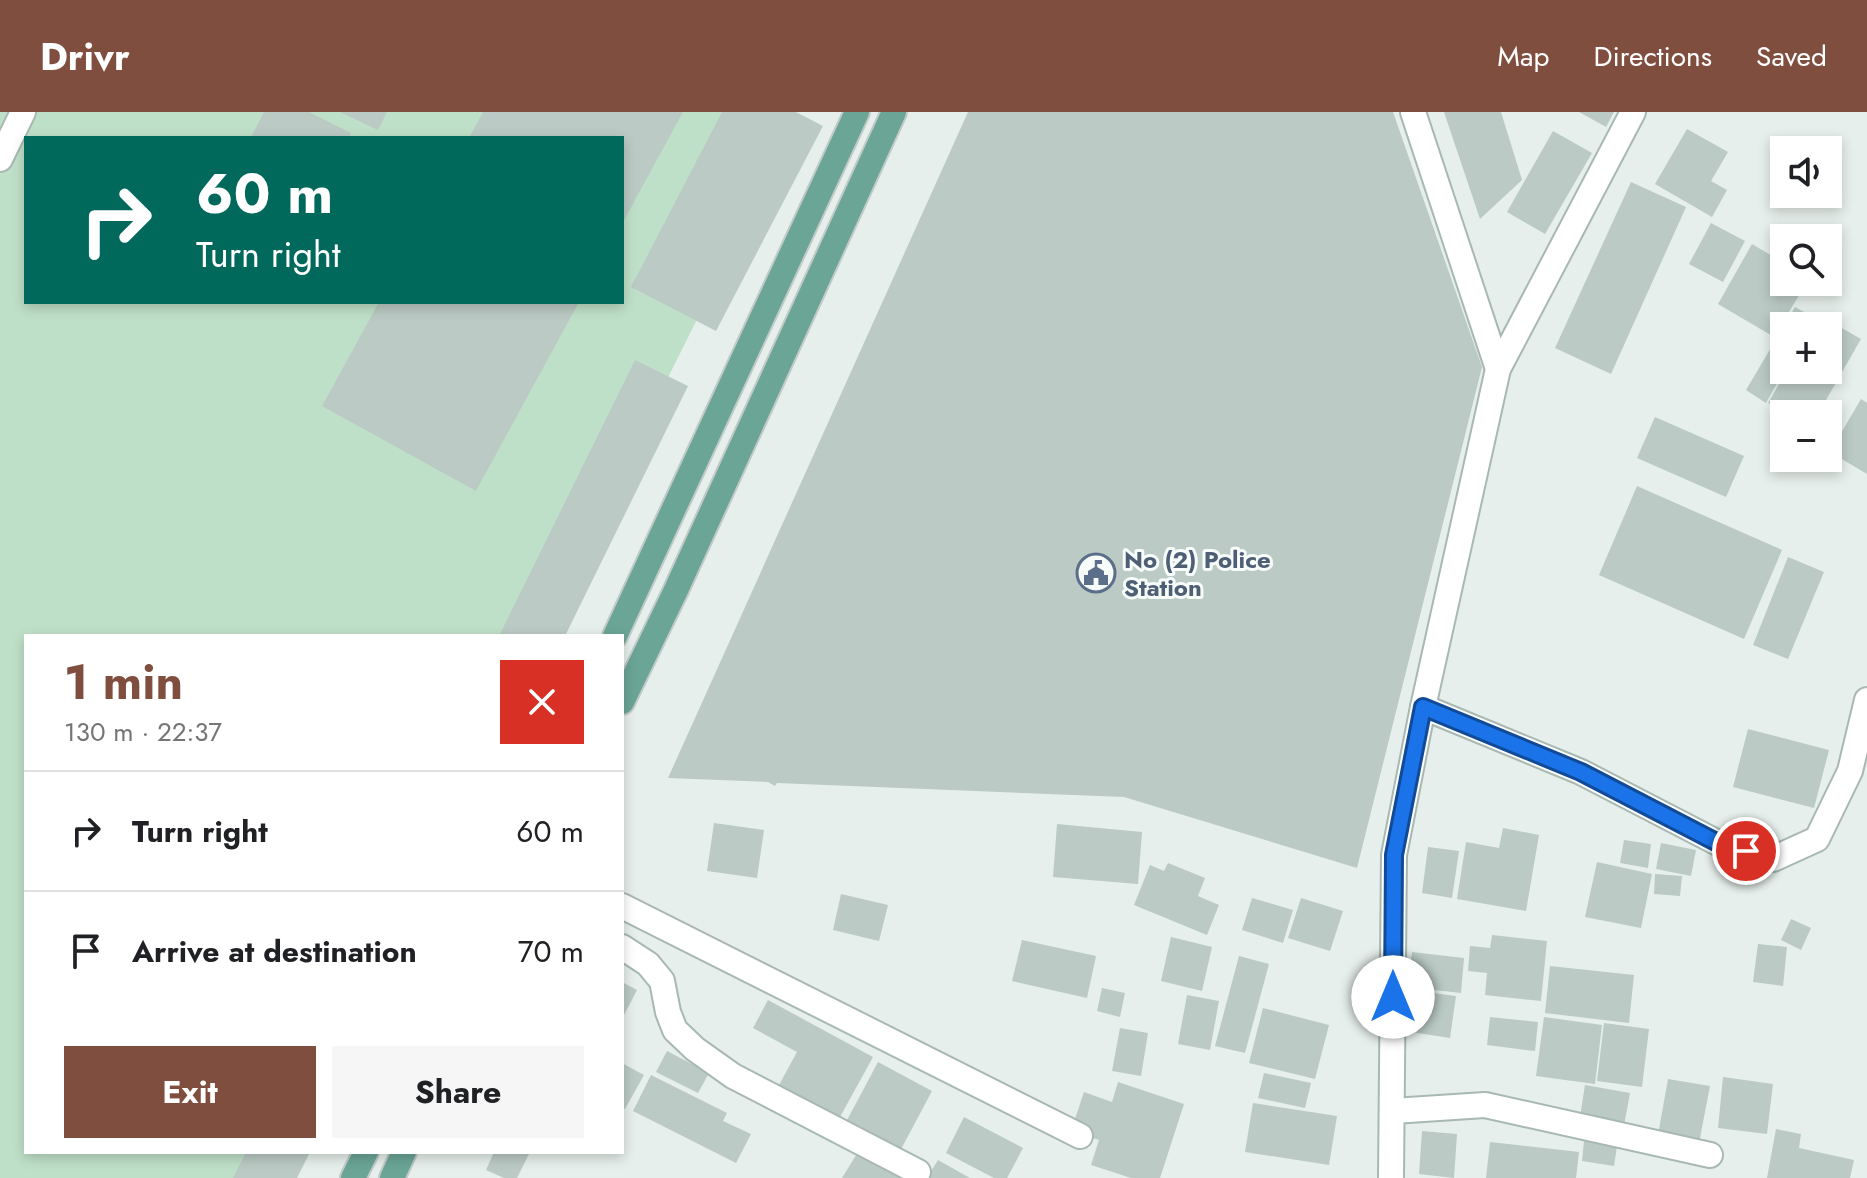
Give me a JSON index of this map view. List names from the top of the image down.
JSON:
{
  "places": {
    "public building": ["No (2) Police Station"]
  },
  "page": {
    "header": "Drivr",
    "nav": ["Map", "Directions", "Saved"],
    "map_buttons": ["+", "−"],
    "turn": ["60 m", "Turn right"],
    "heading": ["1 min", "130 m · 22:37"],
    "list": [
      {
        "name": "Turn right",
        "value": "60 m"
      },
      {
        "name": "Arrive at destination",
        "value": "70 m"
      }
    ],
    "buttons": ["Exit", "Share"]
  }
}
